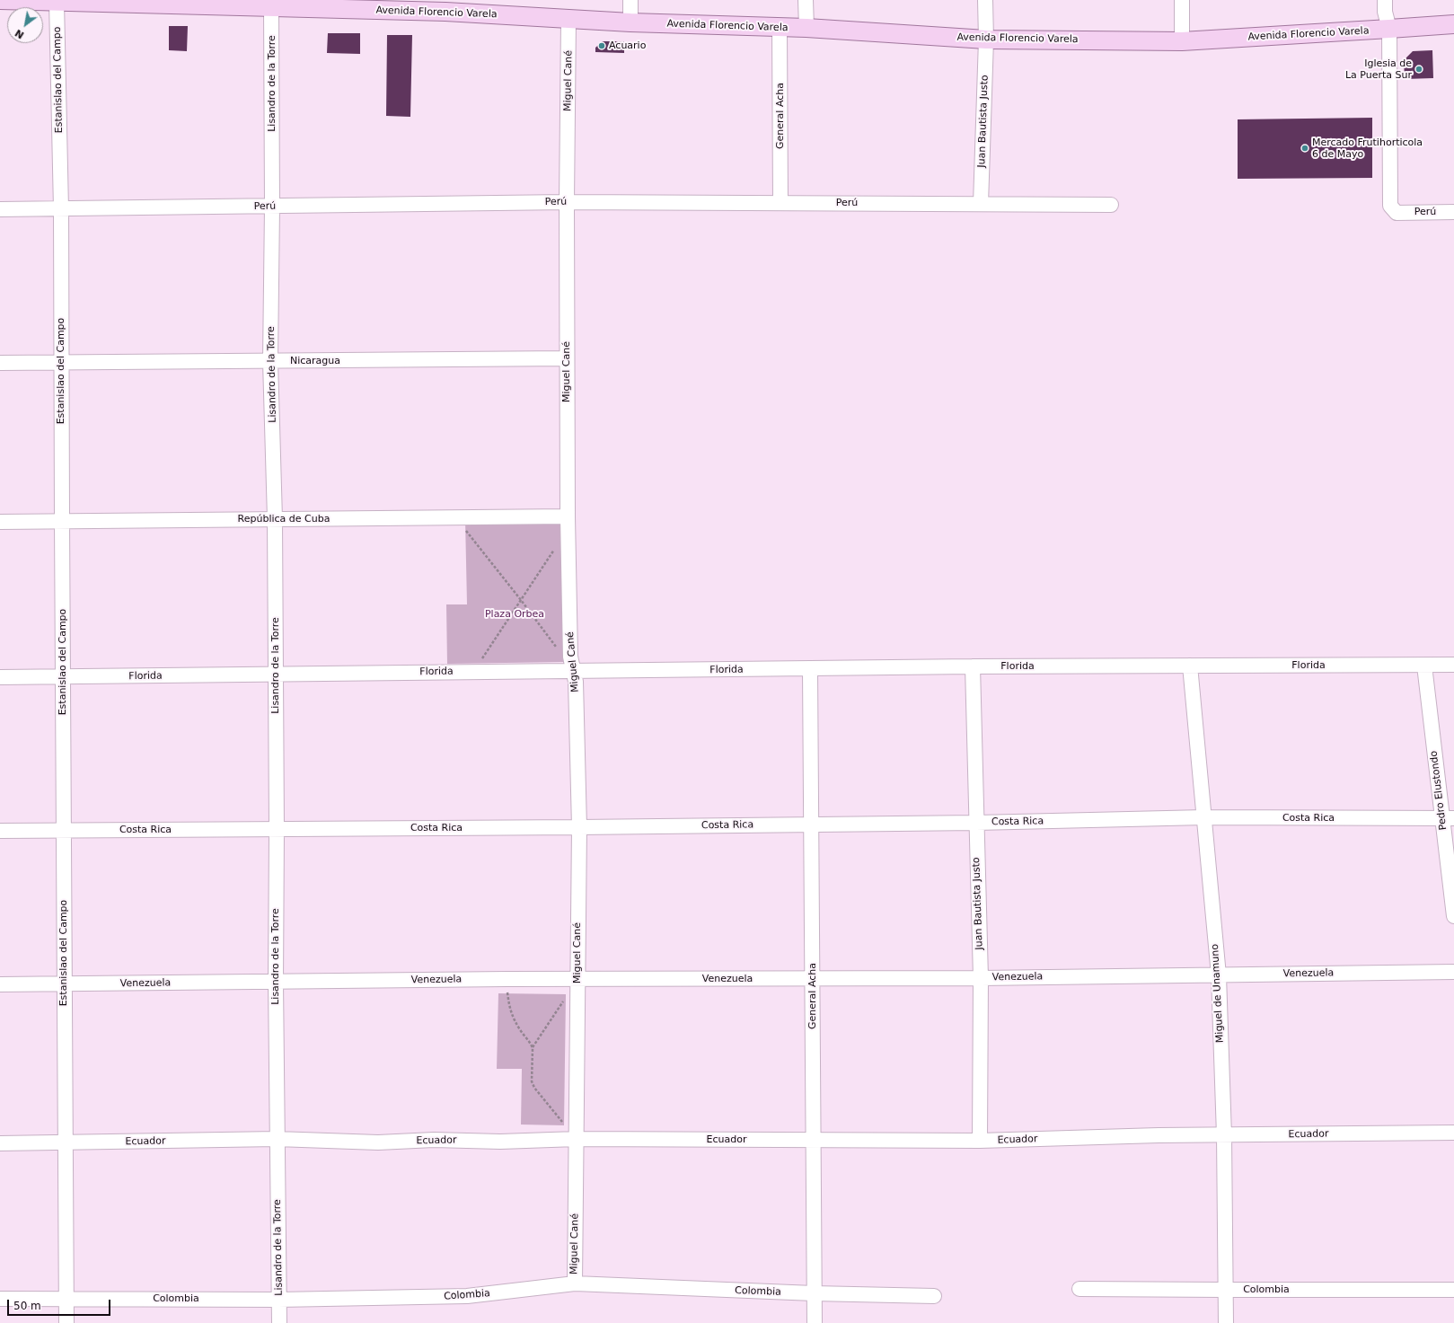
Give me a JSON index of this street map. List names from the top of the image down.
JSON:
{
  "streets": {
    "main road": ["Avenida Florencio Varela"],
    "street": [
      "Estanislao del Campo",
      "Miguel Cané",
      "Lisandro de la Torre",
      "General Acha",
      "Juan Bautista Justo",
      "Perú",
      "Nicaragua",
      "República de Cuba",
      "Florida",
      "Pedro Elustondo",
      "Costa Rica",
      "Venezuela",
      "Miguel de Unamuno",
      "Ecuador",
      "Colombia"
    ]
  },
  "crossings": [
    ["Avenida Florencio Varela", "Estanislao del Campo"],
    ["Avenida Florencio Varela", "Miguel Cané"],
    ["Avenida Florencio Varela", "Lisandro de la Torre"],
    ["Avenida Florencio Varela", "General Acha"],
    ["Avenida Florencio Varela", "Juan Bautista Justo"],
    ["Avenida Florencio Varela", "Perú"],
    ["Estanislao del Campo", "Perú"],
    ["Estanislao del Campo", "Nicaragua"],
    ["Estanislao del Campo", "República de Cuba"],
    ["Estanislao del Campo", "Florida"],
    ["Estanislao del Campo", "Costa Rica"],
    ["Estanislao del Campo", "Venezuela"],
    ["Estanislao del Campo", "Ecuador"],
    ["Estanislao del Campo", "Colombia"],
    ["Miguel Cané", "Perú"],
    ["Miguel Cané", "Nicaragua"],
    ["Miguel Cané", "República de Cuba"],
    ["Miguel Cané", "Florida"],
    ["Miguel Cané", "Costa Rica"],
    ["Miguel Cané", "Venezuela"],
    ["Miguel Cané", "Ecuador"],
    ["Miguel Cané", "Colombia"],
    ["Lisandro de la Torre", "Perú"],
    ["Lisandro de la Torre", "Nicaragua"],
    ["Lisandro de la Torre", "República de Cuba"],
    ["Lisandro de la Torre", "Florida"],
    ["Lisandro de la Torre", "Costa Rica"],
    ["Lisandro de la Torre", "Venezuela"],
    ["Lisandro de la Torre", "Ecuador"],
    ["Lisandro de la Torre", "Colombia"],
    ["General Acha", "Perú"],
    ["General Acha", "Florida"],
    ["General Acha", "Costa Rica"],
    ["General Acha", "Venezuela"],
    ["General Acha", "Ecuador"],
    ["General Acha", "Colombia"],
    ["Juan Bautista Justo", "Perú"],
    ["Juan Bautista Justo", "Florida"],
    ["Juan Bautista Justo", "Costa Rica"],
    ["Juan Bautista Justo", "Venezuela"],
    ["Juan Bautista Justo", "Ecuador"],
    ["Florida", "Pedro Elustondo"],
    ["Florida", "Miguel de Unamuno"],
    ["Pedro Elustondo", "Costa Rica"],
    ["Costa Rica", "Miguel de Unamuno"],
    ["Venezuela", "Miguel de Unamuno"],
    ["Miguel de Unamuno", "Ecuador"],
    ["Miguel de Unamuno", "Colombia"]
  ],
  "parks": ["Plaza Orbea"],
  "places": ["Acuario", "Iglesia de La Puerta Sur", "Mercado Frutihorticola 6 de Mayo"],
  "scale_bar": "50 m",
  "north": "bottom left"
}
